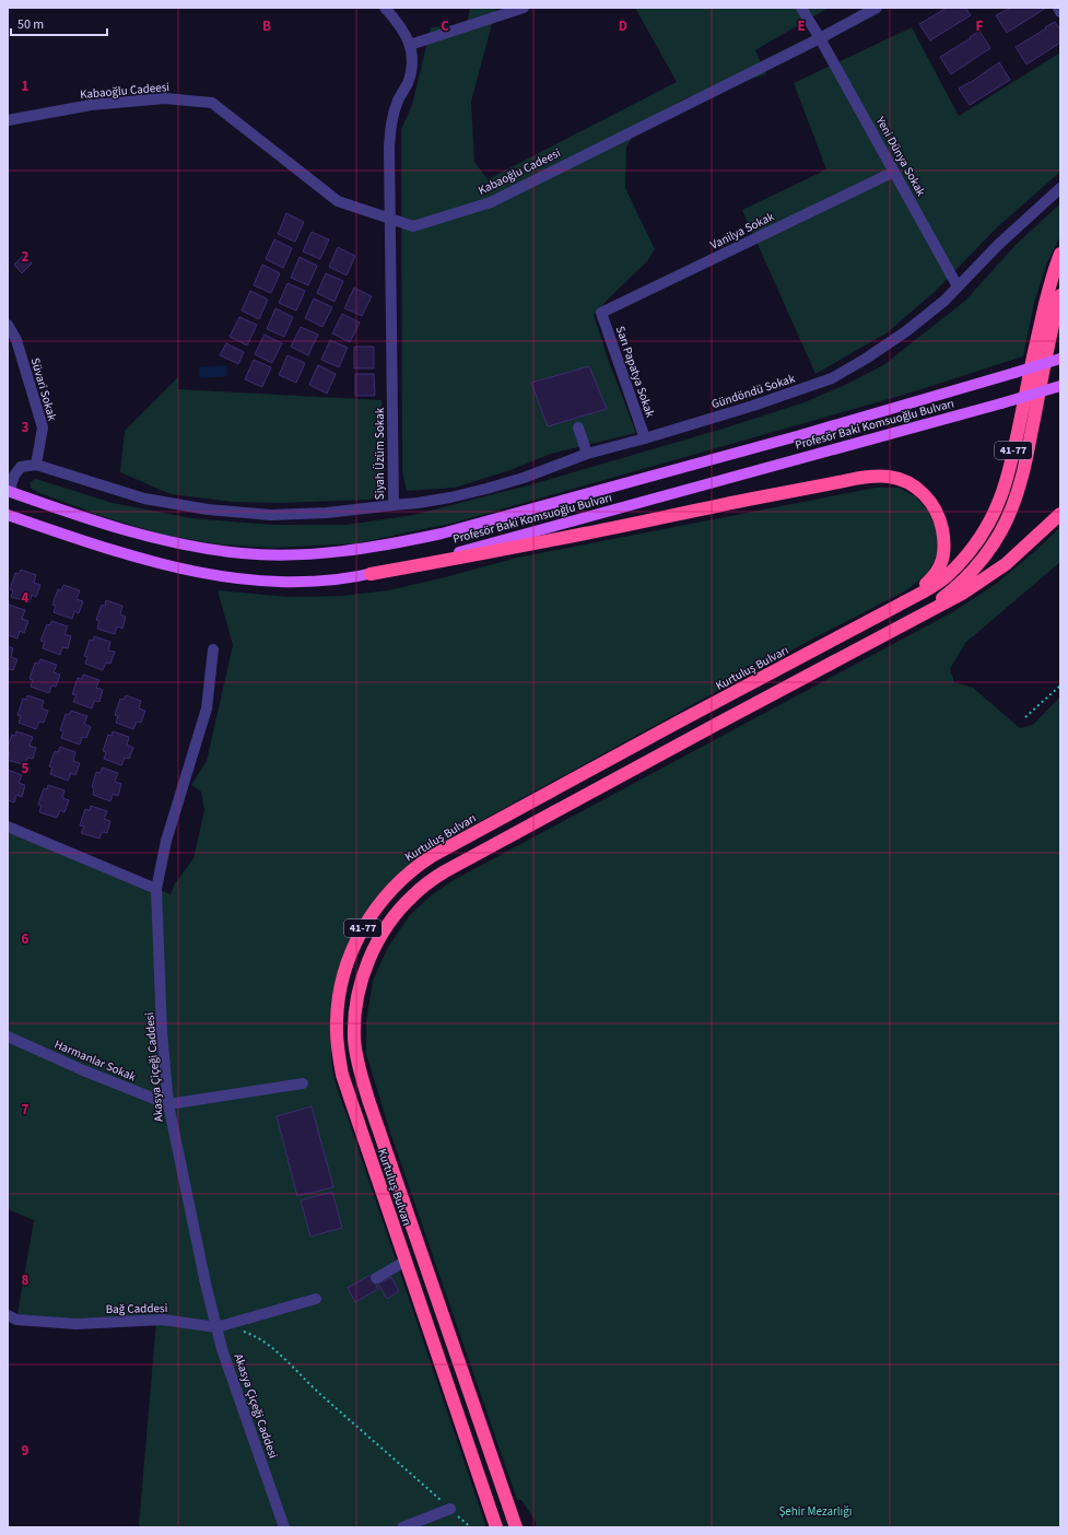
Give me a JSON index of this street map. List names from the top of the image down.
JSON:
{
  "streets": {
    "highway": ["41-77", "Kurtuluş Bulvarı"],
    "main road": ["Profesör Baki Komsuoğlu Bulvarı"],
    "street": [
      "Kabaoğlu Cadeesi",
      "Yeni Dünya Sokak",
      "Vanilya Sokak",
      "Sarı Papatya Sokak",
      "Süvari Sokak",
      "Gündöndü Sokak",
      "Siyah Üzüm Sokak",
      "Harmanlar Sokak",
      "Akasya Çiçeği Caddesi",
      "Bağ Caddesi"
    ]
  },
  "crossings": [
    ["Kabaoğlu Cadeesi", "Yeni Dünya Sokak"],
    ["Kabaoğlu Cadeesi", "Siyah Üzüm Sokak"],
    ["Yeni Dünya Sokak", "Vanilya Sokak"],
    ["Yeni Dünya Sokak", "Gündöndü Sokak"],
    ["Vanilya Sokak", "Sarı Papatya Sokak"],
    ["Sarı Papatya Sokak", "Gündöndü Sokak"],
    ["Süvari Sokak", "Siyah Üzüm Sokak"],
    ["Gündöndü Sokak", "Siyah Üzüm Sokak"],
    ["41-77", "Kurtuluş Bulvarı"],
    ["Harmanlar Sokak", "Akasya Çiçeği Caddesi"],
    ["Akasya Çiçeği Caddesi", "Bağ Caddesi"]
  ],
  "parks": ["Şehir Mezarlığı"],
  "scale_bar": "50 m",
  "grid": {
    "columns": [
      "B",
      "C",
      "D",
      "E",
      "F"
    ],
    "rows": [
      "1",
      "2",
      "3",
      "4",
      "5",
      "6",
      "7",
      "8",
      "9"
    ]
  }
}
